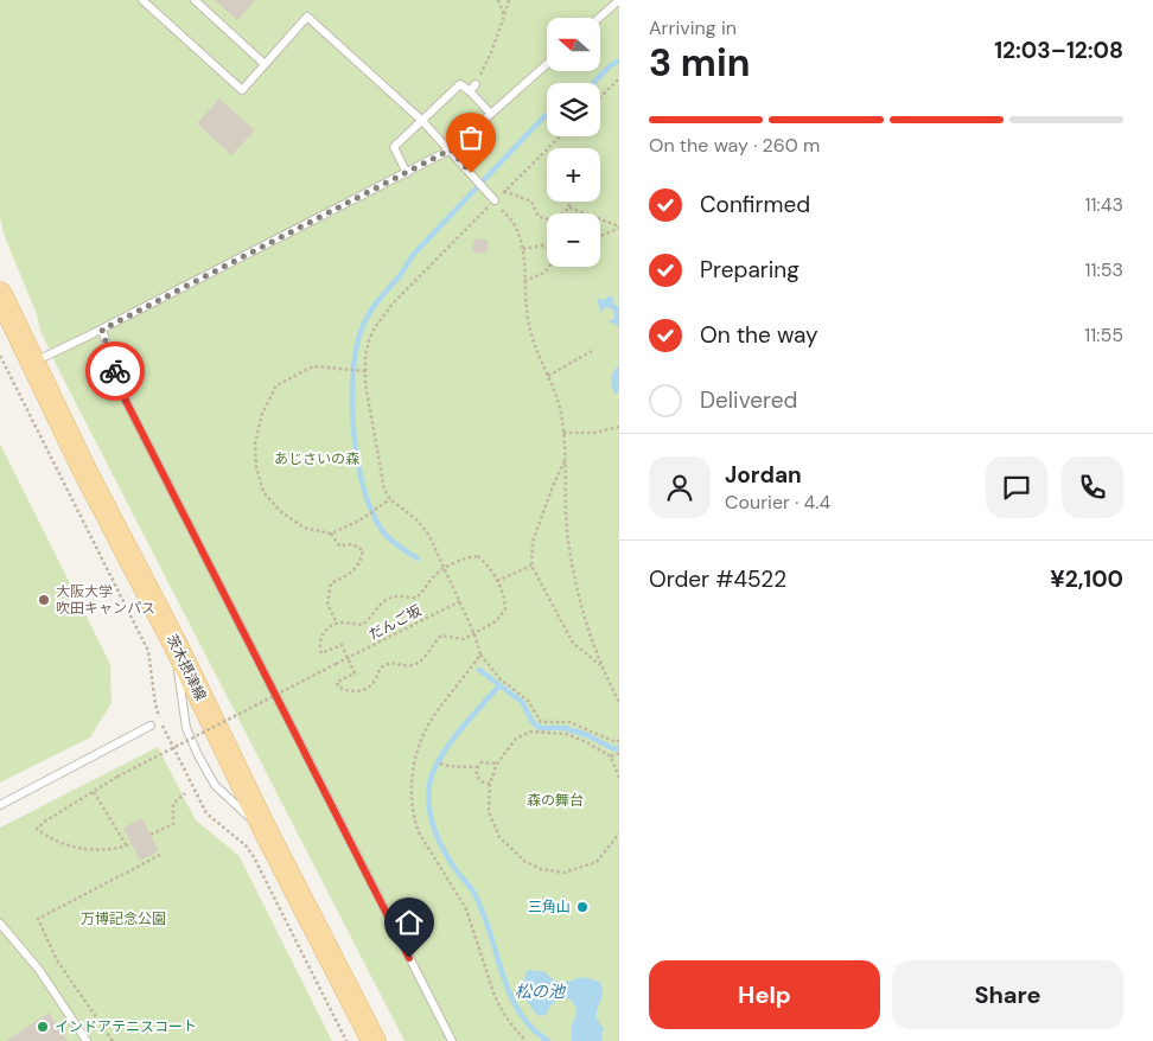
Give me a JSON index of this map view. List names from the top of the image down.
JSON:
{
  "streets": {
    "main road": ["茨木摂津線"],
    "path": ["だんご坂"]
  },
  "water": ["松の池"],
  "parks": ["あじさいの森", "森の舞台", "万博記念公園"],
  "places": ["大阪大学 吹田キャンパス", "三角山", "インドアテニスコート"],
  "north": "left",
  "page": {
    "heading": ["3 min", "Arriving in", "12:03–12:08"],
    "panel": [
      "Jordan",
      "Courier · 4.4",
      "Order #4522",
      "¥2,100"
    ],
    "map_buttons": ["+", "−"],
    "bar": "On the way · 260 m",
    "list": [
      ["Confirmed", "11:43"],
      ["Preparing", "11:53"],
      ["On the way", "11:55"],
      "Delivered"
    ],
    "buttons": ["Help", "Share"]
  }
}
